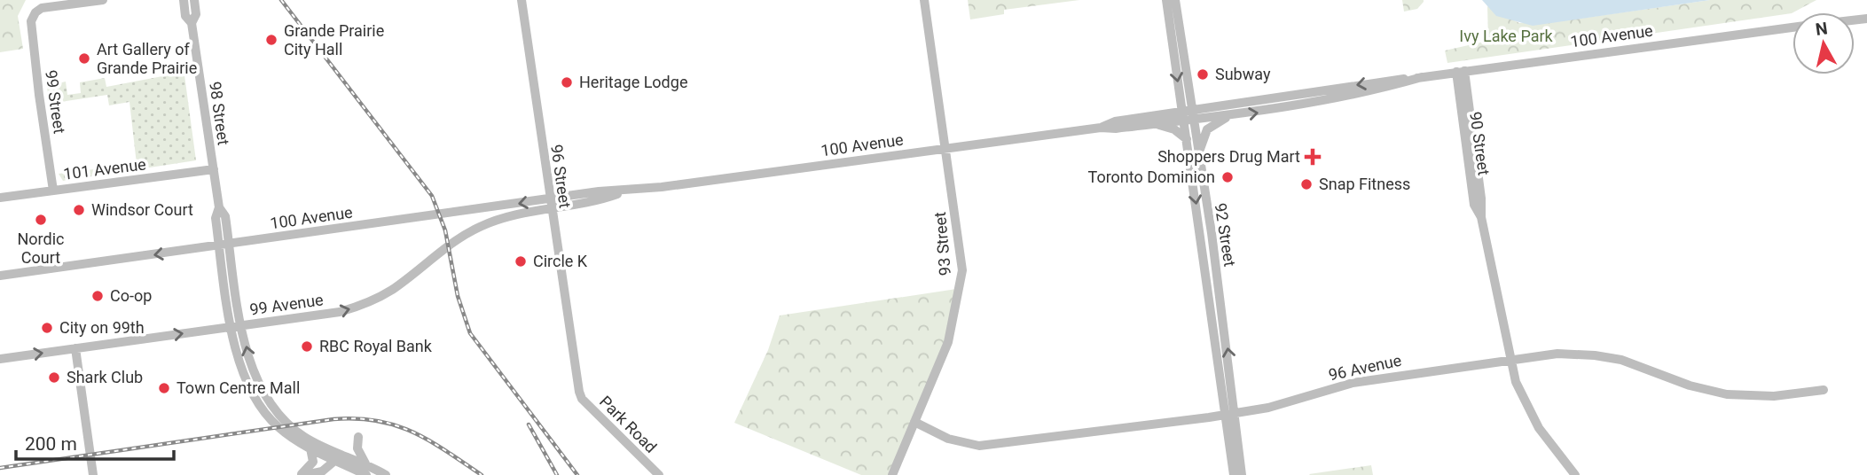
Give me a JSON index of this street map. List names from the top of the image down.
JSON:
{
  "streets": {
    "main road": [
      "100 Avenue",
      "99 Street",
      "98 Street",
      "90 Street",
      "101 Avenue",
      "96 Street",
      "92 Street",
      "93 Street",
      "99 Avenue",
      "96 Avenue",
      "Park Road"
    ]
  },
  "crossings": [
    ["100 Avenue", "98 Street"],
    ["100 Avenue", "90 Street"],
    ["100 Avenue", "96 Street"],
    ["100 Avenue", "92 Street"],
    ["100 Avenue", "93 Street"],
    ["100 Avenue", "99 Avenue"],
    ["99 Street", "101 Avenue"],
    ["98 Street", "101 Avenue"],
    ["98 Street", "99 Avenue"],
    ["90 Street", "96 Avenue"],
    ["96 Street", "99 Avenue"],
    ["96 Street", "Park Road"],
    ["92 Street", "96 Avenue"],
    ["93 Street", "96 Avenue"]
  ],
  "one_way": ["99 Avenue"],
  "parks": ["Ivy Lake Park"],
  "places": {
    "other": [
      "Grande Prairie City Hall",
      "Art Gallery of Grande Prairie",
      "Subway",
      "Heritage Lodge",
      "Toronto Dominion",
      "Snap Fitness",
      "Windsor Court",
      "Nordic Court",
      "Circle K",
      "Co-op",
      "City on 99th",
      "RBC Royal Bank",
      "Shark Club",
      "Town Centre Mall"
    ],
    "health": ["Shoppers Drug Mart"]
  },
  "scale_bar": "200 m",
  "north": "top"
}
